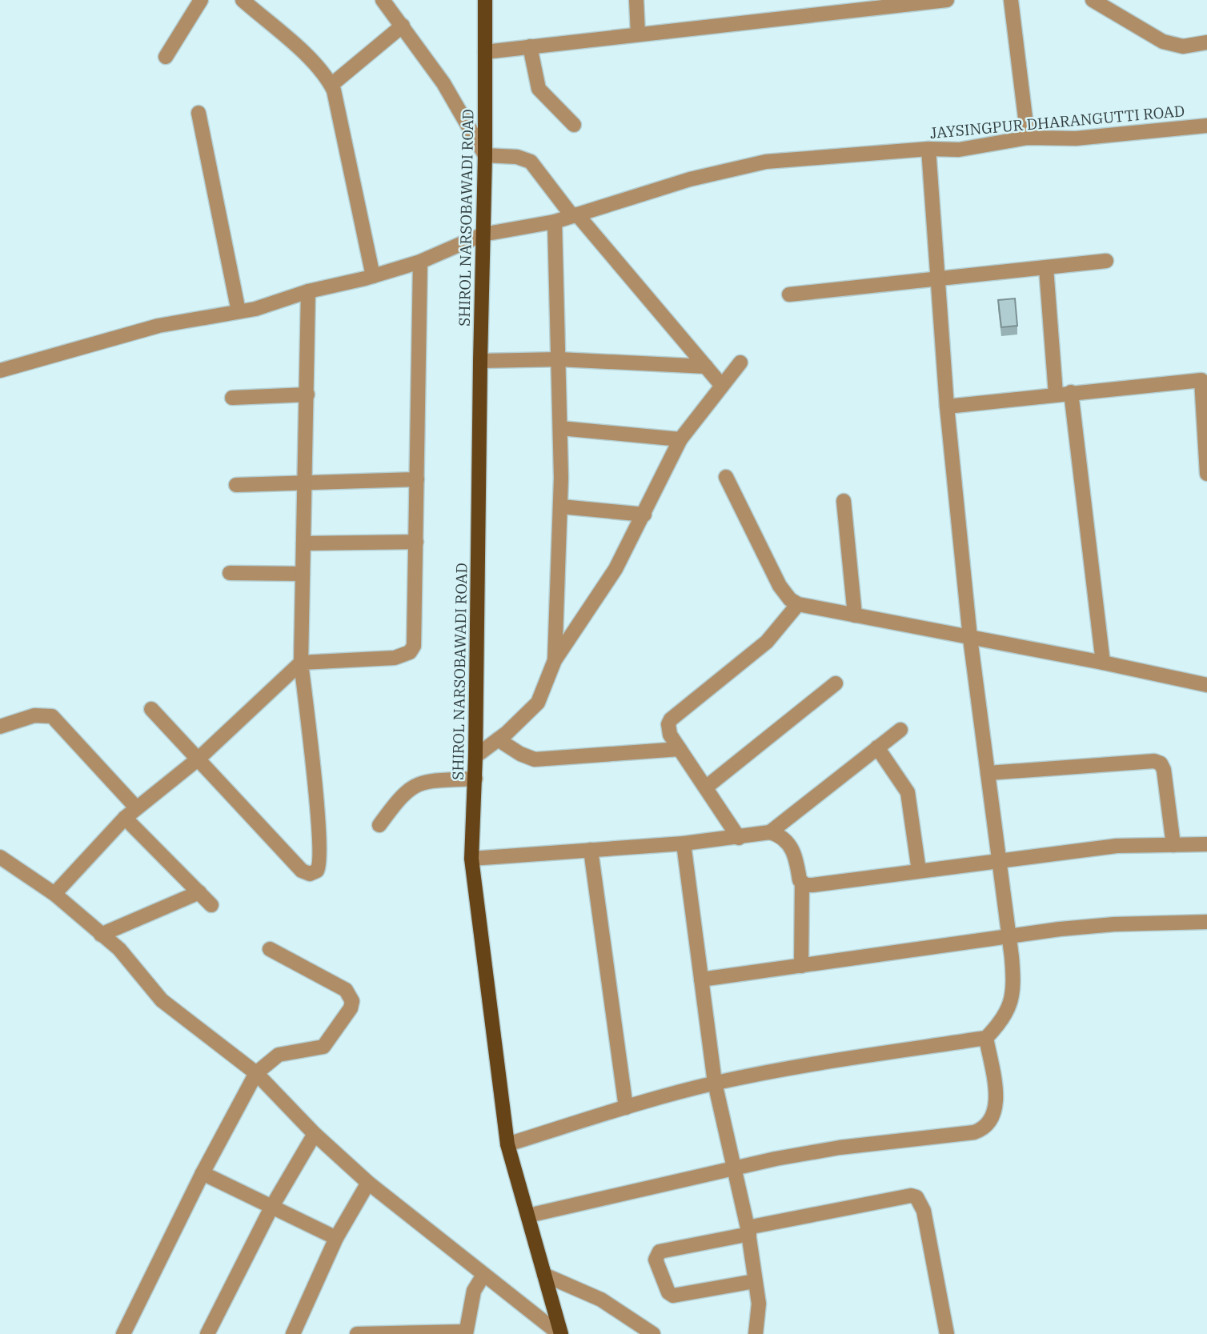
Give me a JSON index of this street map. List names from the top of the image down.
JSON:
{
  "streets": {
    "main road": ["SHIROL NARSOBAWADI ROAD"],
    "street": ["JAYSINGPUR DHARANGUTTI ROAD"]
  },
  "crossings": [
    ["JAYSINGPUR DHARANGUTTI ROAD", "SHIROL NARSOBAWADI ROAD"]
  ]
}
